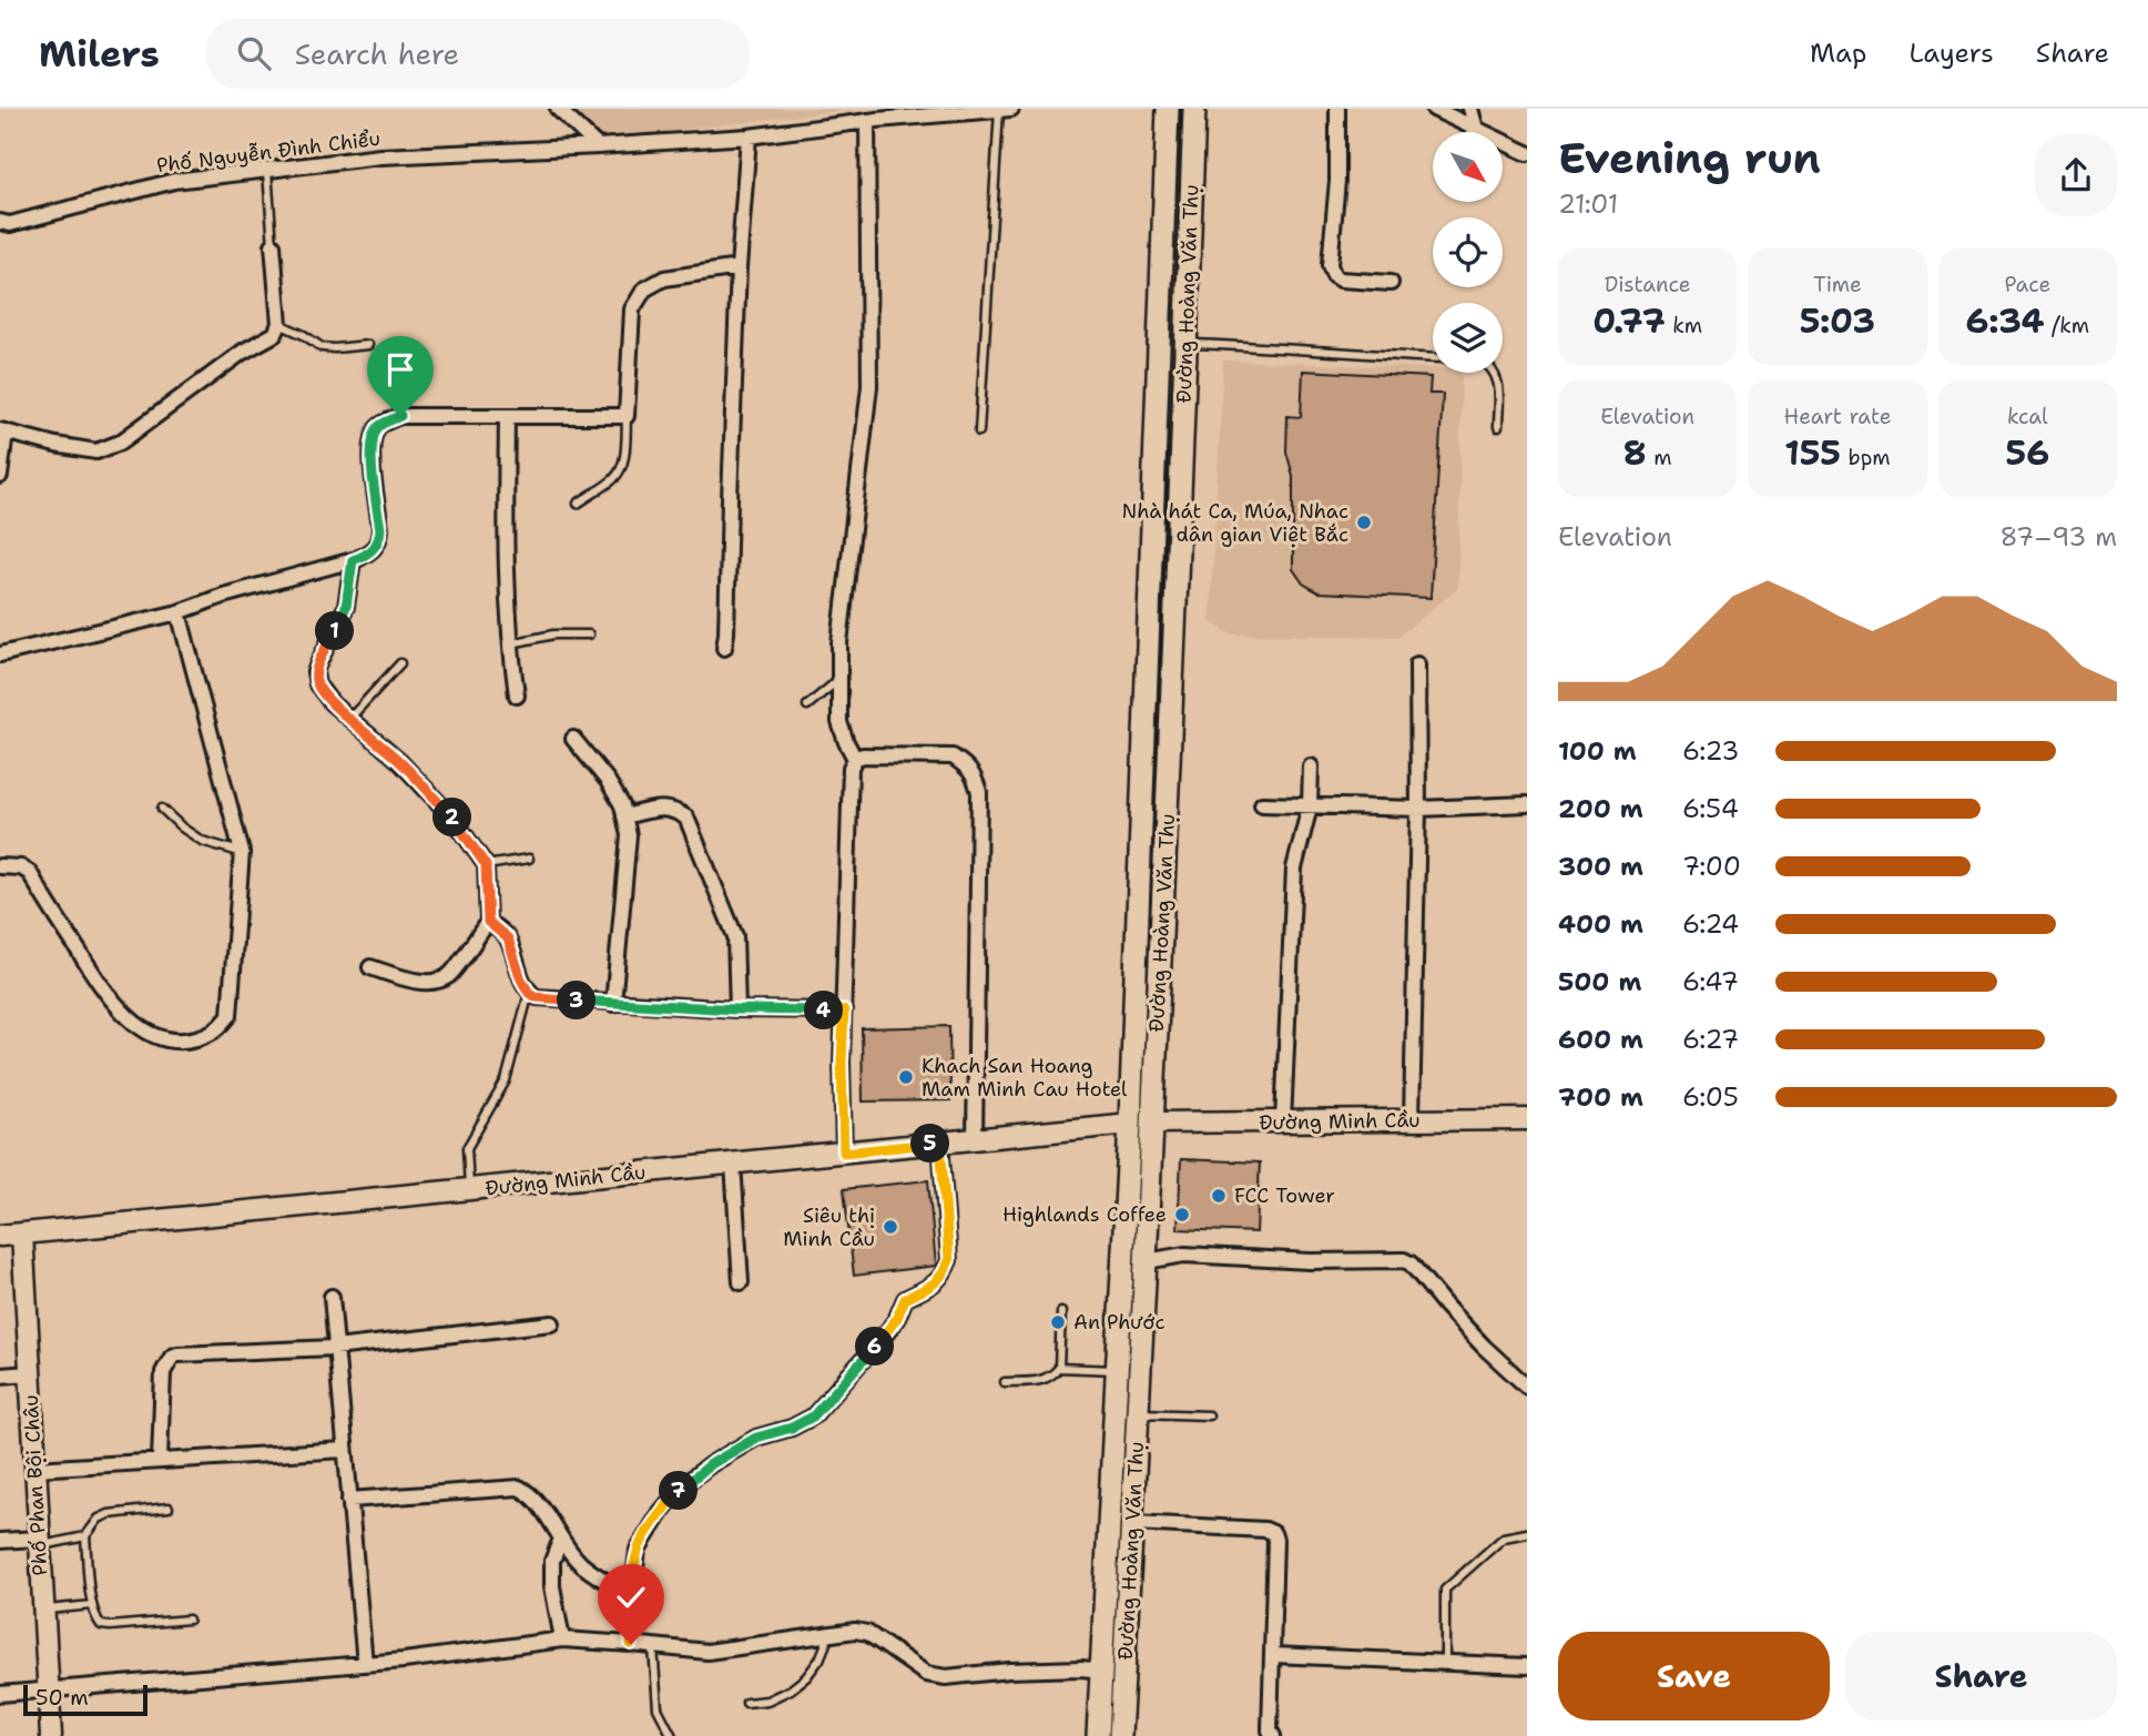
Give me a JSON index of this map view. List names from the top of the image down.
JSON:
{
  "streets": {
    "main road": ["Đường Hoàng Văn Thụ"],
    "street": ["Phố Nguyễn Đình Chiểu", "Đường Minh Cầu", "Phố Phan Bội Châu"]
  },
  "crossings": [
    ["Đường Hoàng Văn Thụ", "Đường Minh Cầu"],
    ["Đường Minh Cầu", "Phố Phan Bội Châu"]
  ],
  "places": [
    "Nhà hát Ca, Múa, Nhạc dân gian Việt Bắc",
    "Khach San Hoang Mam Minh Cau Hotel",
    "FCC Tower",
    "Highlands Coffee",
    "Siêu thị Minh Cầu",
    "An Phước"
  ],
  "scale_bar": "50 m",
  "north": "bottom right",
  "page": {
    "header": "Milers",
    "search": "Search here",
    "nav": ["Map", "Layers", "Share"],
    "heading": ["Evening run", "21:01"],
    "stats": [
      ["Distance", "0.77 km"],
      ["Time", "5:03"],
      ["Pace", "6:34 /km"],
      ["Elevation", "8 m"],
      ["Heart rate", "155 bpm"],
      ["kcal", "56"]
    ],
    "chart": ["Elevation", "87–93 m"],
    "pins": [
      "1",
      "2",
      "3",
      "4",
      "5",
      "6",
      "7"
    ],
    "list": [
      {
        "name": "100 m",
        "note": "6:23"
      },
      {
        "name": "200 m",
        "note": "6:54"
      },
      {
        "name": "300 m",
        "note": "7:00"
      },
      {
        "name": "400 m",
        "note": "6:24"
      },
      {
        "name": "500 m",
        "note": "6:47"
      },
      {
        "name": "600 m",
        "note": "6:27"
      },
      {
        "name": "700 m",
        "note": "6:05"
      }
    ],
    "buttons": ["Save", "Share"],
    "scale": "50 m"
  }
}
